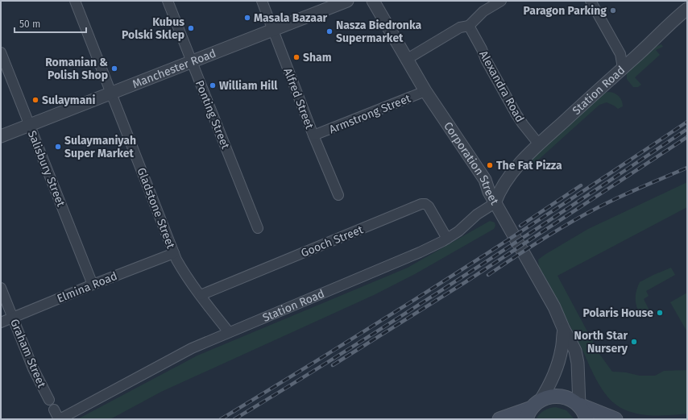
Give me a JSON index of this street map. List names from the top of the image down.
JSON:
{
  "streets": {
    "street": [
      "Manchester Road",
      "Alexandra Road",
      "Station Road",
      "Alfred Street",
      "Armstrong Street",
      "Ponting Street",
      "Corporation Street",
      "Salisbury Street",
      "Gladstone Street",
      "Gooch Street",
      "Elmina Road",
      "Graham Street"
    ]
  },
  "crossings": [
    ["Manchester Road", "Alfred Street"],
    ["Manchester Road", "Ponting Street"],
    ["Manchester Road", "Salisbury Street"],
    ["Manchester Road", "Gladstone Street"],
    ["Alexandra Road", "Station Road"],
    ["Station Road", "Corporation Street"],
    ["Station Road", "Gladstone Street"],
    ["Station Road", "Gooch Street"],
    ["Alfred Street", "Armstrong Street"],
    ["Armstrong Street", "Corporation Street"],
    ["Salisbury Street", "Elmina Road"],
    ["Gladstone Street", "Gooch Street"],
    ["Gladstone Street", "Elmina Road"],
    ["Elmina Road", "Graham Street"]
  ],
  "places": [
    "Paragon Parking",
    "Masala Bazaar",
    "Kubus Polski Sklep",
    "Nasza Biedronka Supermarket",
    "Sham",
    "Romanian & Polish Shop",
    "William Hill",
    "Sulaymani",
    "Sulaymaniyah Super Market",
    "The Fat Pizza",
    "Polaris House",
    "North Star Nursery"
  ],
  "scale_bar": "50 m"
}
